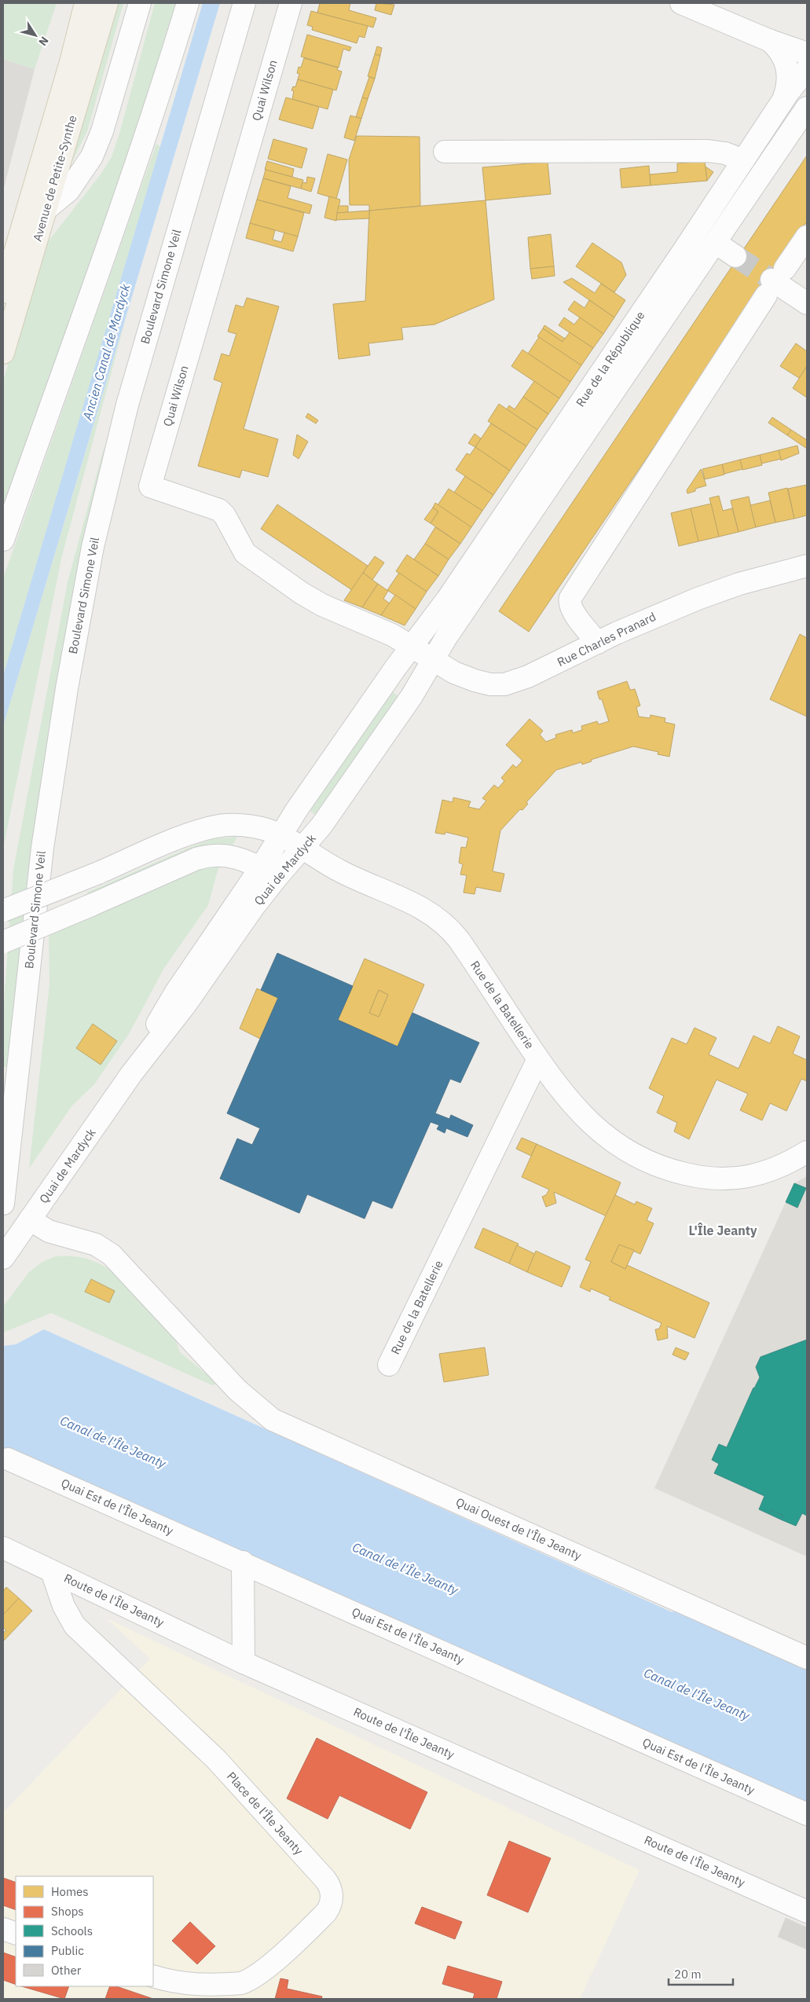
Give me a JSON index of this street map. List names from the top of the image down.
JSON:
{
  "streets": {
    "main road": ["Avenue de Petite-Synthe"],
    "street": [
      "Quai Wilson",
      "Boulevard Simone Veil",
      "Rue de la République",
      "Rue Charles Pranard",
      "Quai de Mardyck",
      "Rue de la Batellerie",
      "Quai Est de l'Île Jeanty",
      "Quai Ouest de l'Île Jeanty",
      "Route de l'Île Jeanty",
      "Place de l'Île Jeanty"
    ]
  },
  "crossings": [
    ["Quai Wilson", "Rue de la République"],
    ["Quai Wilson", "Rue Charles Pranard"],
    ["Quai Wilson", "Quai de Mardyck"],
    ["Rue de la République", "Rue Charles Pranard"],
    ["Rue de la République", "Quai de Mardyck"],
    ["Rue Charles Pranard", "Quai de Mardyck"],
    ["Quai de Mardyck", "Rue de la Batellerie"],
    ["Quai de Mardyck", "Quai Ouest de l'Île Jeanty"],
    ["Route de l'Île Jeanty", "Place de l'Île Jeanty"]
  ],
  "districts": ["L'Île Jeanty"],
  "water": ["Ancien Canal de Mardyck", "Canal de l'Île Jeanty"],
  "legend": [
    "Homes",
    "Shops",
    "Schools",
    "Public",
    "Other"
  ],
  "scale_bar": "20 m",
  "north": "bottom right"
}
